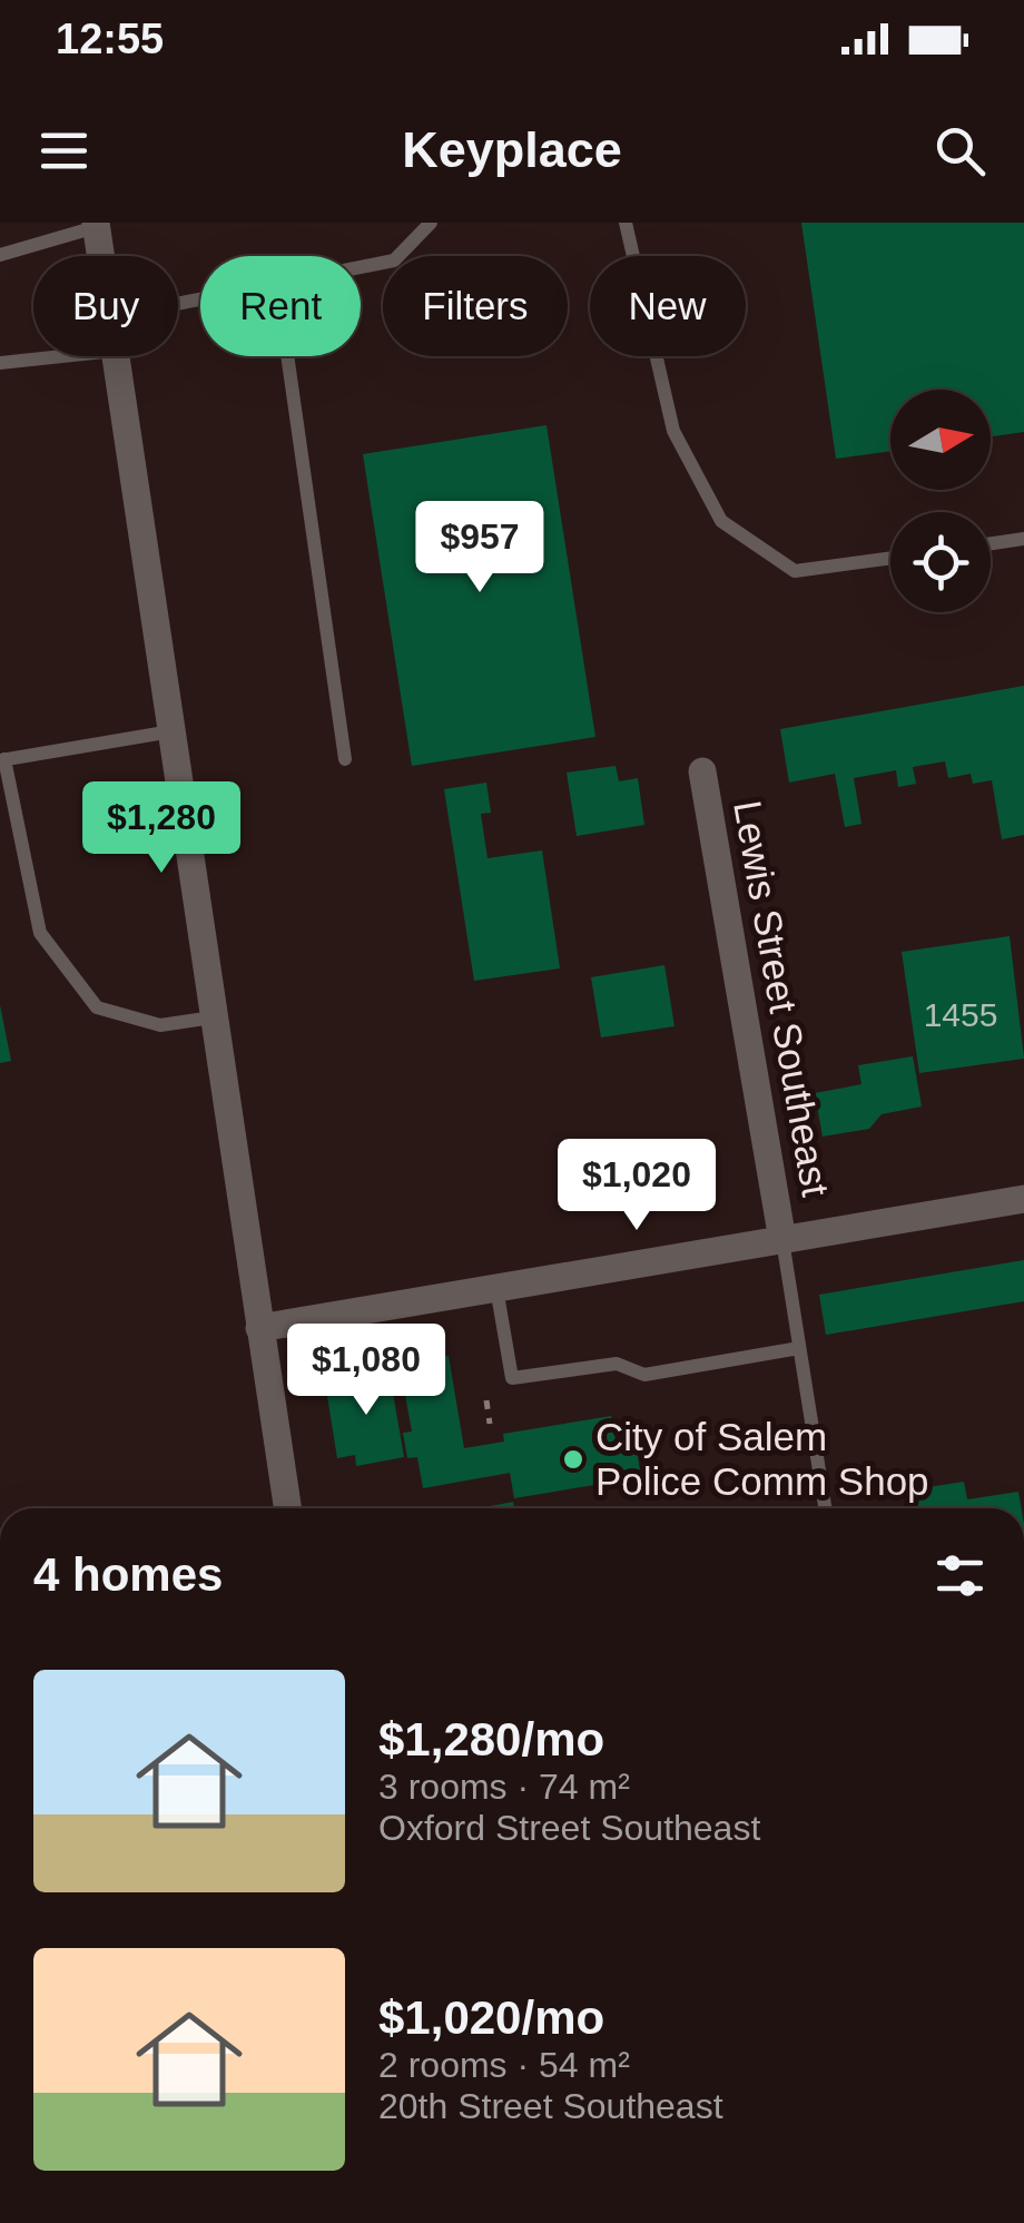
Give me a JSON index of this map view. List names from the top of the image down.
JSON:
{
  "streets": {
    "street": ["Lewis Street Southeast"]
  },
  "places": ["City of Salem Police Comm Shop"],
  "house_numbers": ["1455"],
  "north": "right",
  "page": {
    "status": "12:55",
    "header": "Keyplace",
    "chip": [
      "Buy",
      "Rent",
      "Filters",
      "New"
    ],
    "price": [
      "$957",
      "$1,280",
      "$1,020",
      "$1,080"
    ],
    "heading": "4 homes",
    "list": [
      {
        "name": "$1,280/mo",
        "note": "3 rooms · 74 m² · Oxford Street Southeast"
      },
      {
        "name": "$1,020/mo",
        "note": "2 rooms · 54 m² · 20th Street Southeast"
      }
    ]
  }
}
